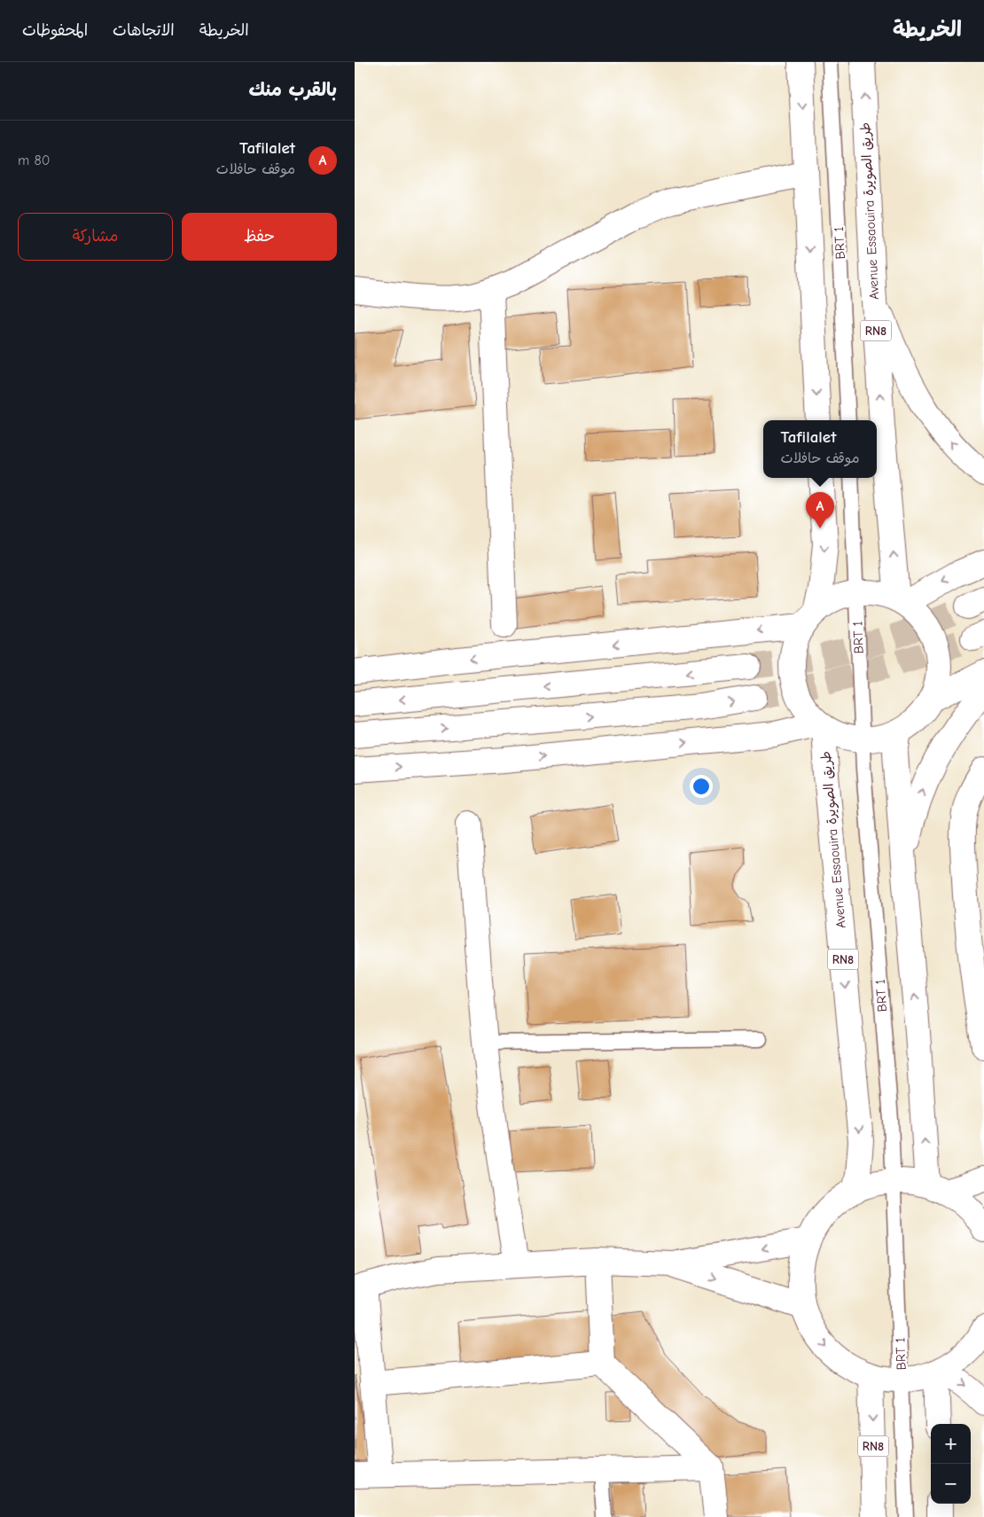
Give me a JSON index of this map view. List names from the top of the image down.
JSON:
{
  "streets": {
    "main road": ["Avenue Essaouira طريق الصويرة", "RN8"],
    "lane": ["BRT 1"]
  },
  "page": {
    "header": "الخريطة",
    "nav": ["الخريطة", "الاتجاهات", "المحفوظات"],
    "heading": "بالقرب منك",
    "list": [
      {
        "mark": "A",
        "name": "Tafilalet",
        "note": "موقف حافلات",
        "value": "80 m"
      }
    ],
    "buttons": ["حفظ", "مشاركة"],
    "popup": ["Tafilalet", "موقف حافلات"],
    "pins": "A",
    "map_buttons": ["+", "−"]
  }
}
